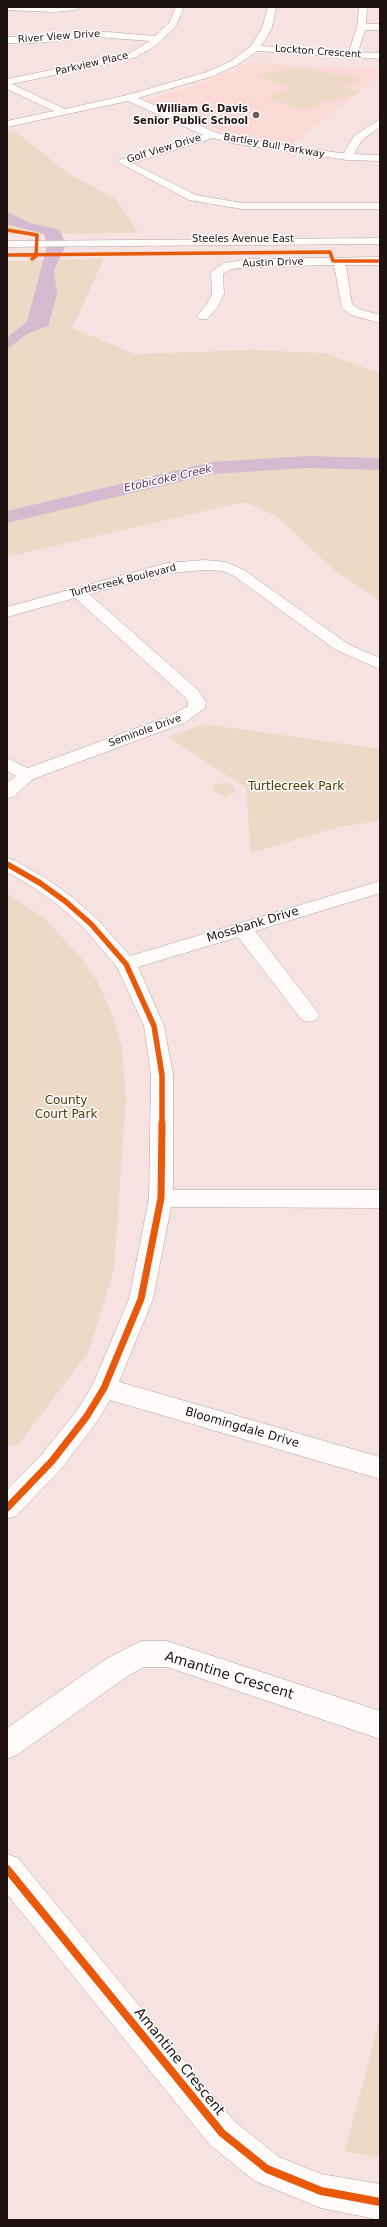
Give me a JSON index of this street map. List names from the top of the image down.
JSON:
{
  "streets": {
    "street": [
      "River View Drive",
      "Lockton Crescent",
      "Parkview Place",
      "Bartley Bull Parkway",
      "Golf View Drive",
      "Steeles Avenue East",
      "Austin Drive",
      "Turtlecreek Boulevard",
      "Seminole Drive",
      "Mossbank Drive",
      "Bloomingdale Drive",
      "Amantine Crescent"
    ]
  },
  "crossings": [
    ["River View Drive", "Parkview Place"],
    ["Bartley Bull Parkway", "Golf View Drive"],
    ["Turtlecreek Boulevard", "Seminole Drive"]
  ],
  "water": ["Etobicoke Creek"],
  "parks": ["Turtlecreek Park", "County Court Park"],
  "places": ["William G. Davis Senior Public School"]
}
